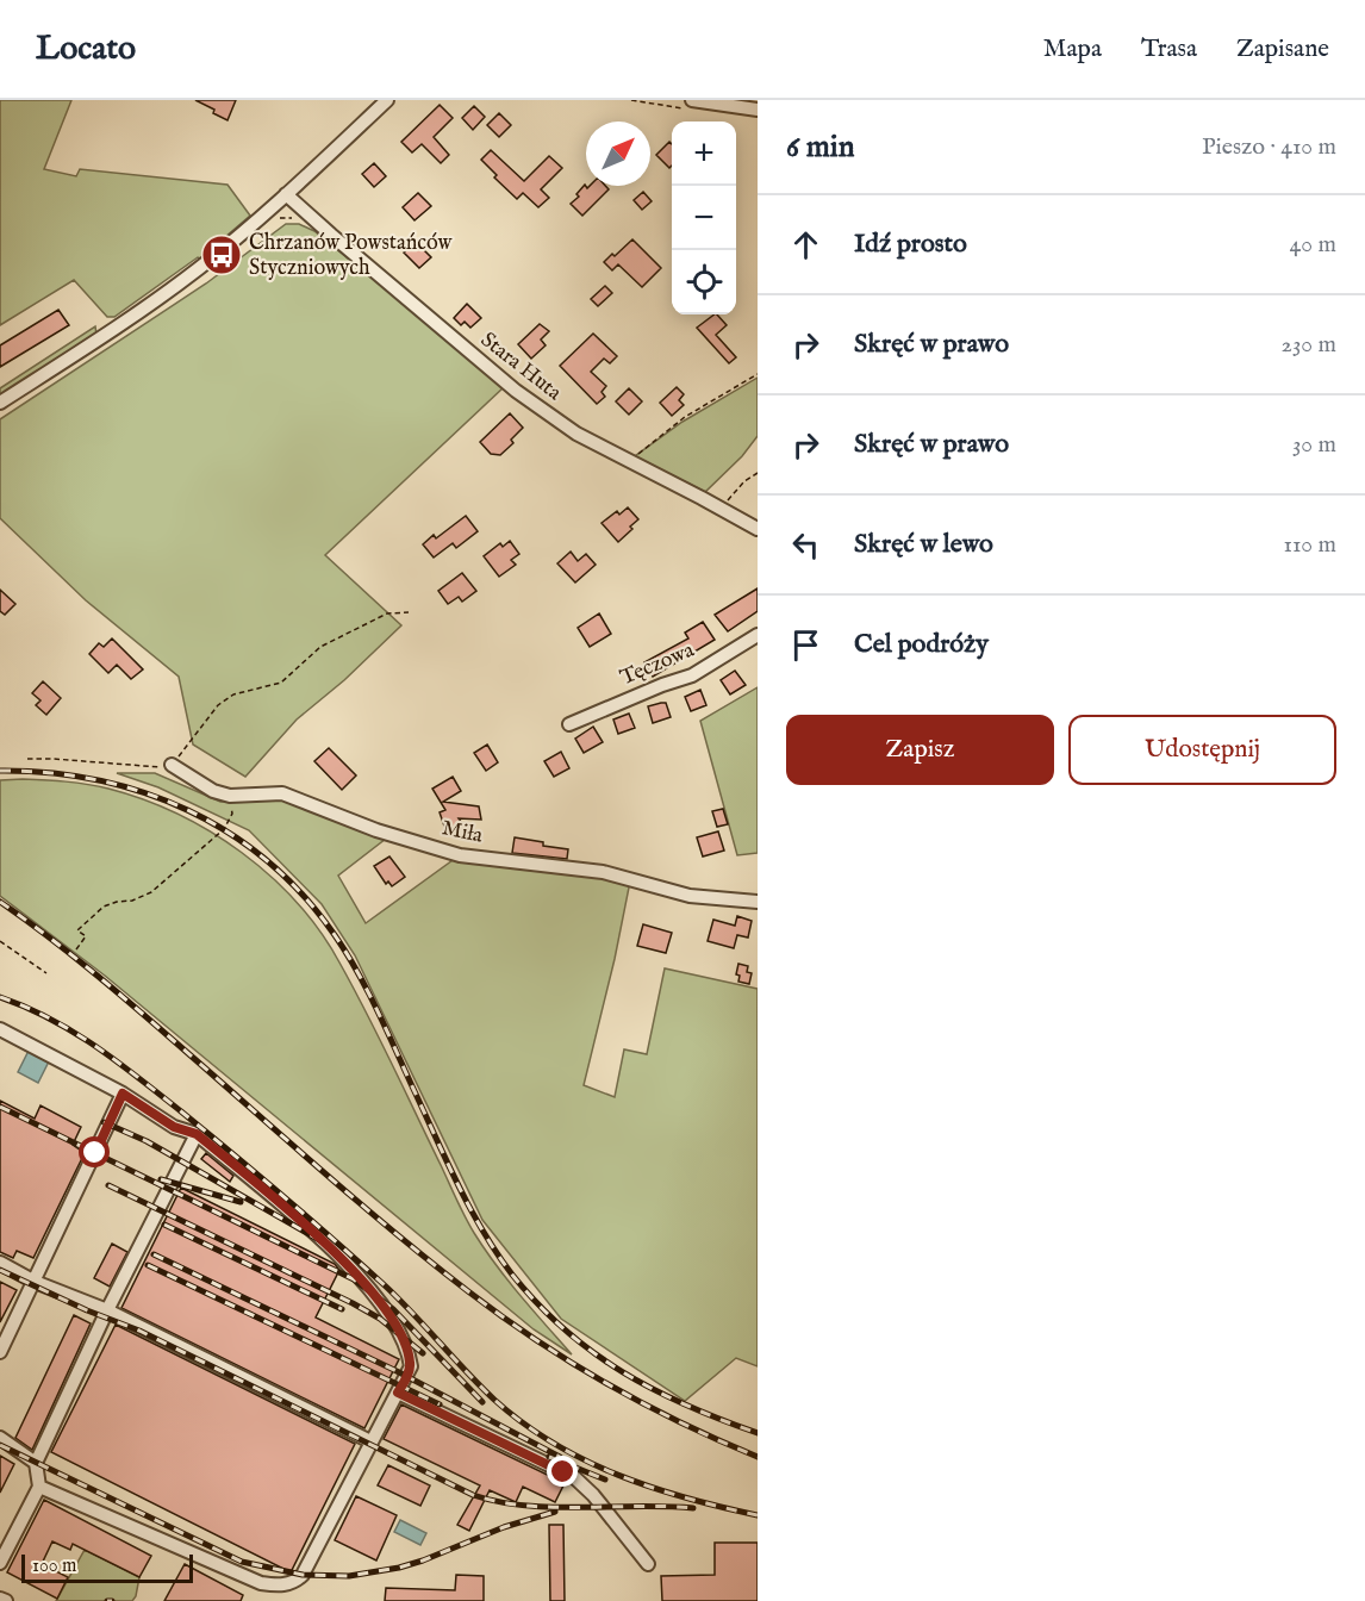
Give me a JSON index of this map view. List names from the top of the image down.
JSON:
{
  "streets": {
    "street": ["Stara Huta", "Tęczowa", "Miła"]
  },
  "places": {
    "bus stop": ["Chrzanów Powstańców Styczniowych"]
  },
  "scale_bar": "100 m",
  "north": "top right",
  "page": {
    "header": "Locato",
    "nav": ["Mapa", "Trasa", "Zapisane"],
    "heading": ["6 min", "Pieszo · 410 m"],
    "map_buttons": ["+", "−"],
    "list": [
      ["Idź prosto", "40 m"],
      ["Skręć w prawo", "230 m"],
      ["Skręć w prawo", "30 m"],
      ["Skręć w lewo", "110 m"],
      "Cel podróży"
    ],
    "buttons": ["Zapisz", "Udostępnij"],
    "scale": "100 m"
  }
}
